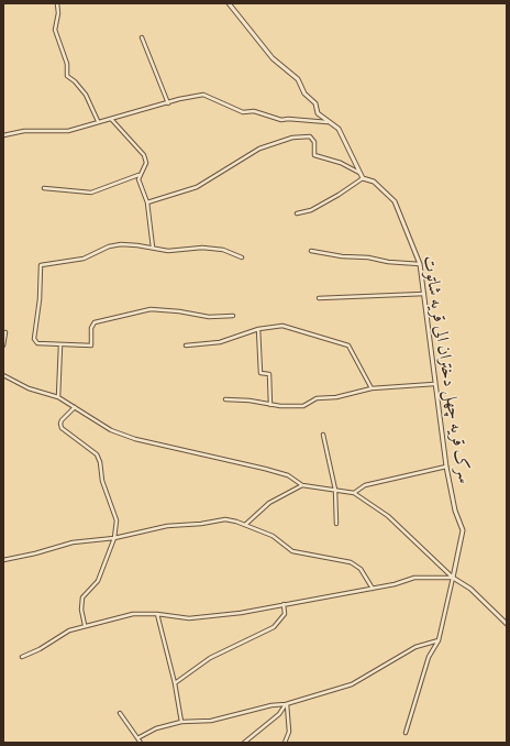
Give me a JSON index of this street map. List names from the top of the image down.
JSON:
{
  "streets": {
    "street": ["سرک قریه چهل دختران الی قریه شاتوت"]
  }
}
